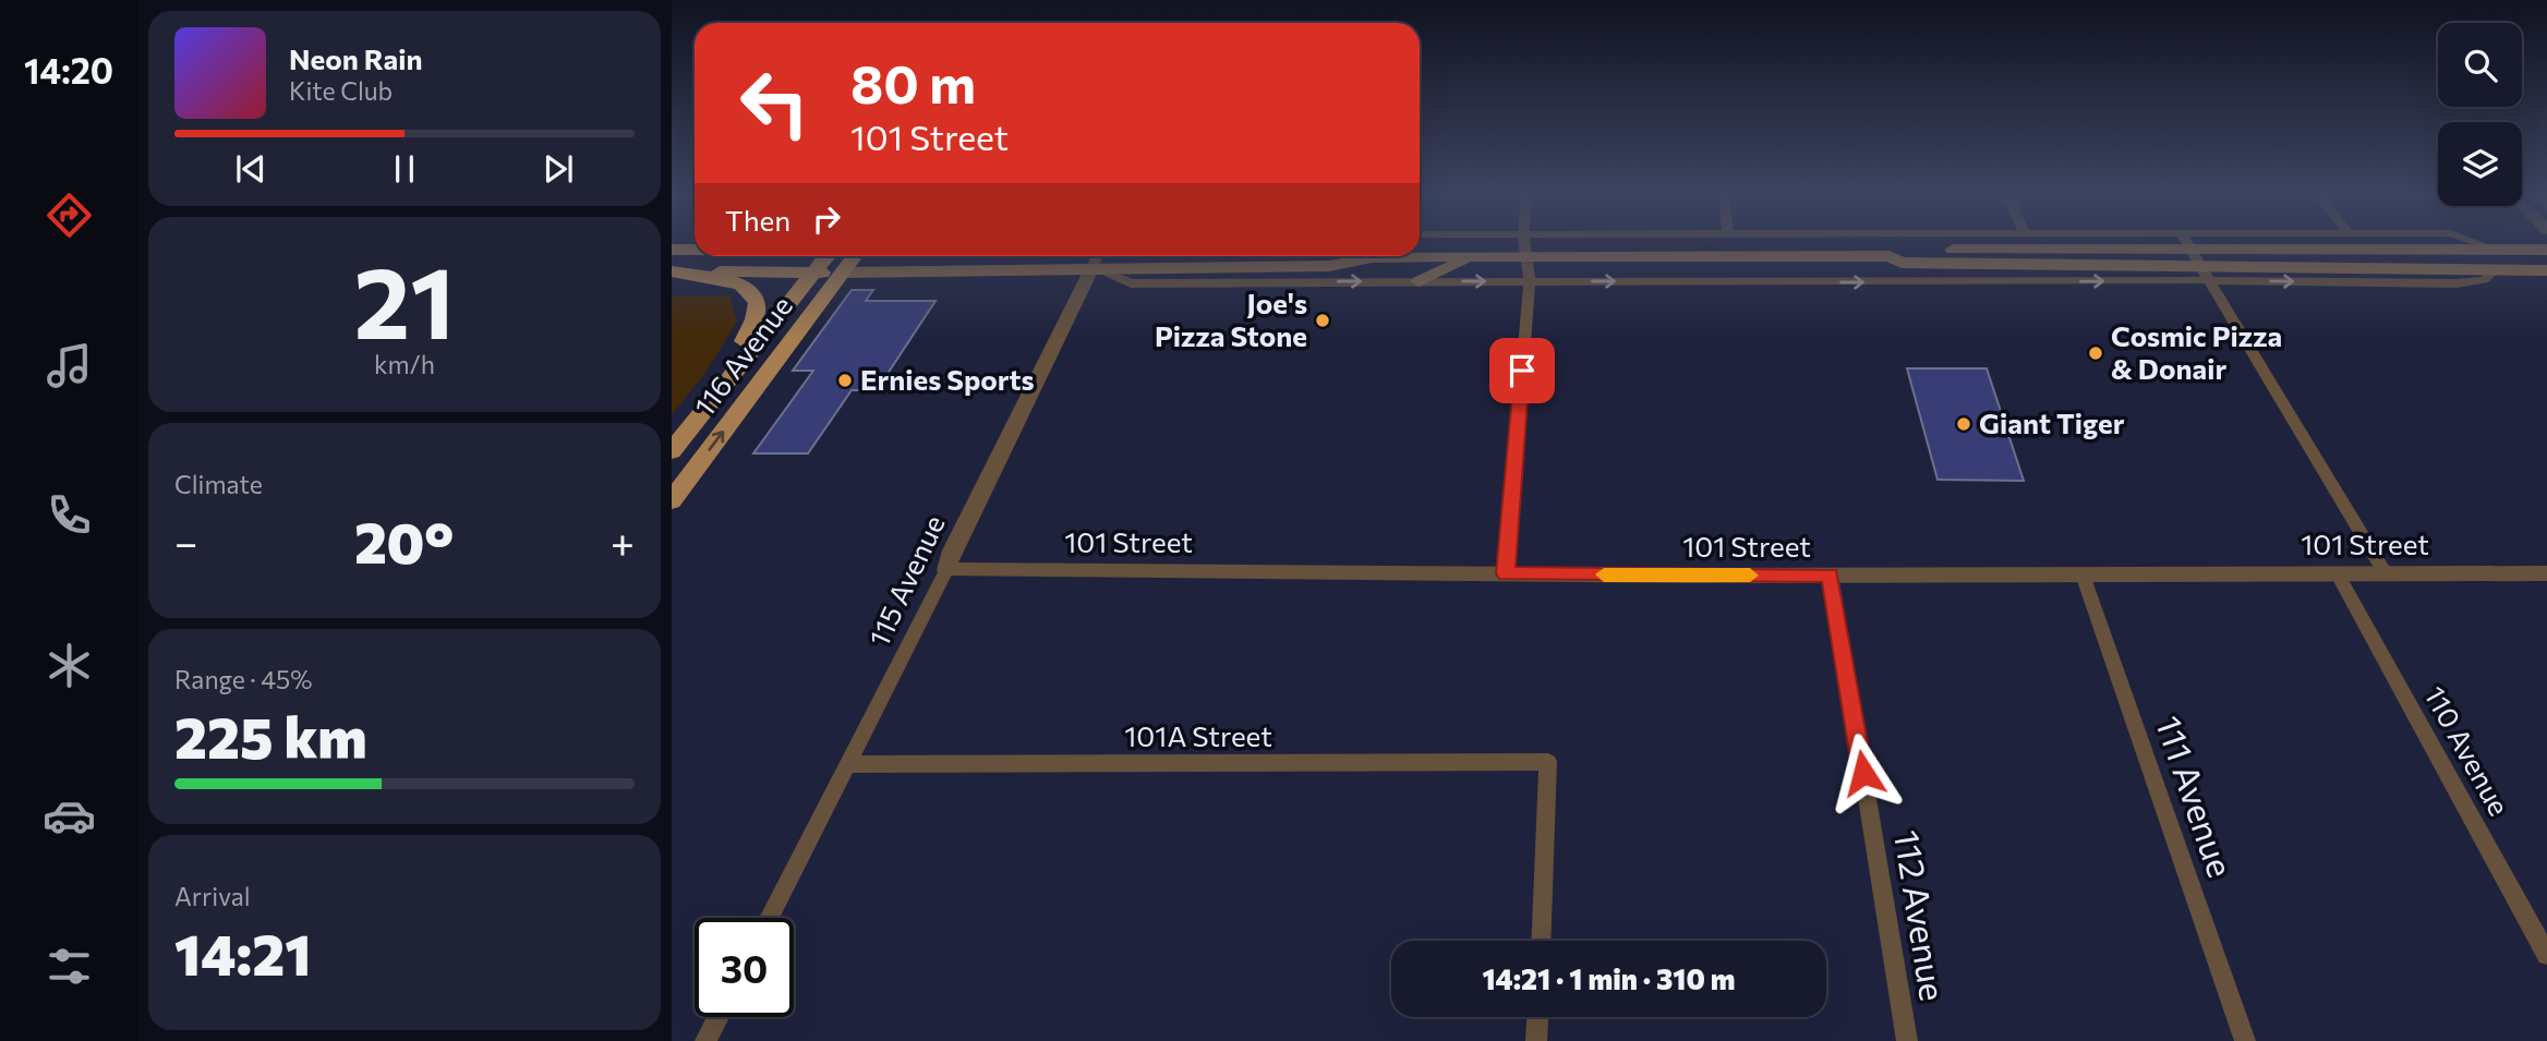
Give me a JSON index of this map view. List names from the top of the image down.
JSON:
{
  "streets": {
    "main road": ["116 Avenue"],
    "street": [
      "101 Street",
      "115 Avenue",
      "101A Street",
      "110 Avenue",
      "111 Avenue",
      "112 Avenue"
    ]
  },
  "crossings": [
    ["101 Street", "115 Avenue"],
    ["101 Street", "110 Avenue"],
    ["101 Street", "111 Avenue"],
    ["101 Street", "112 Avenue"],
    ["115 Avenue", "101A Street"]
  ],
  "places": [
    "Joe's Pizza Stone",
    "Cosmic Pizza & Donair",
    "Ernies Sports",
    "Giant Tiger"
  ],
  "page": {
    "tabs": "14:20",
    "turn": ["80 m", "101 Street"],
    "song": ["Neon Rain", "Kite Club"],
    "then": "Then",
    "tile": [
      ["21", "km/h"],
      "Climate",
      ["Range · 45%", "225 km"],
      ["Arrival", "14:21"]
    ],
    "heat": ["−", "20°", "+"],
    "limit": "30",
    "trip": "14:21 · 1 min · 310 m"
  }
}
